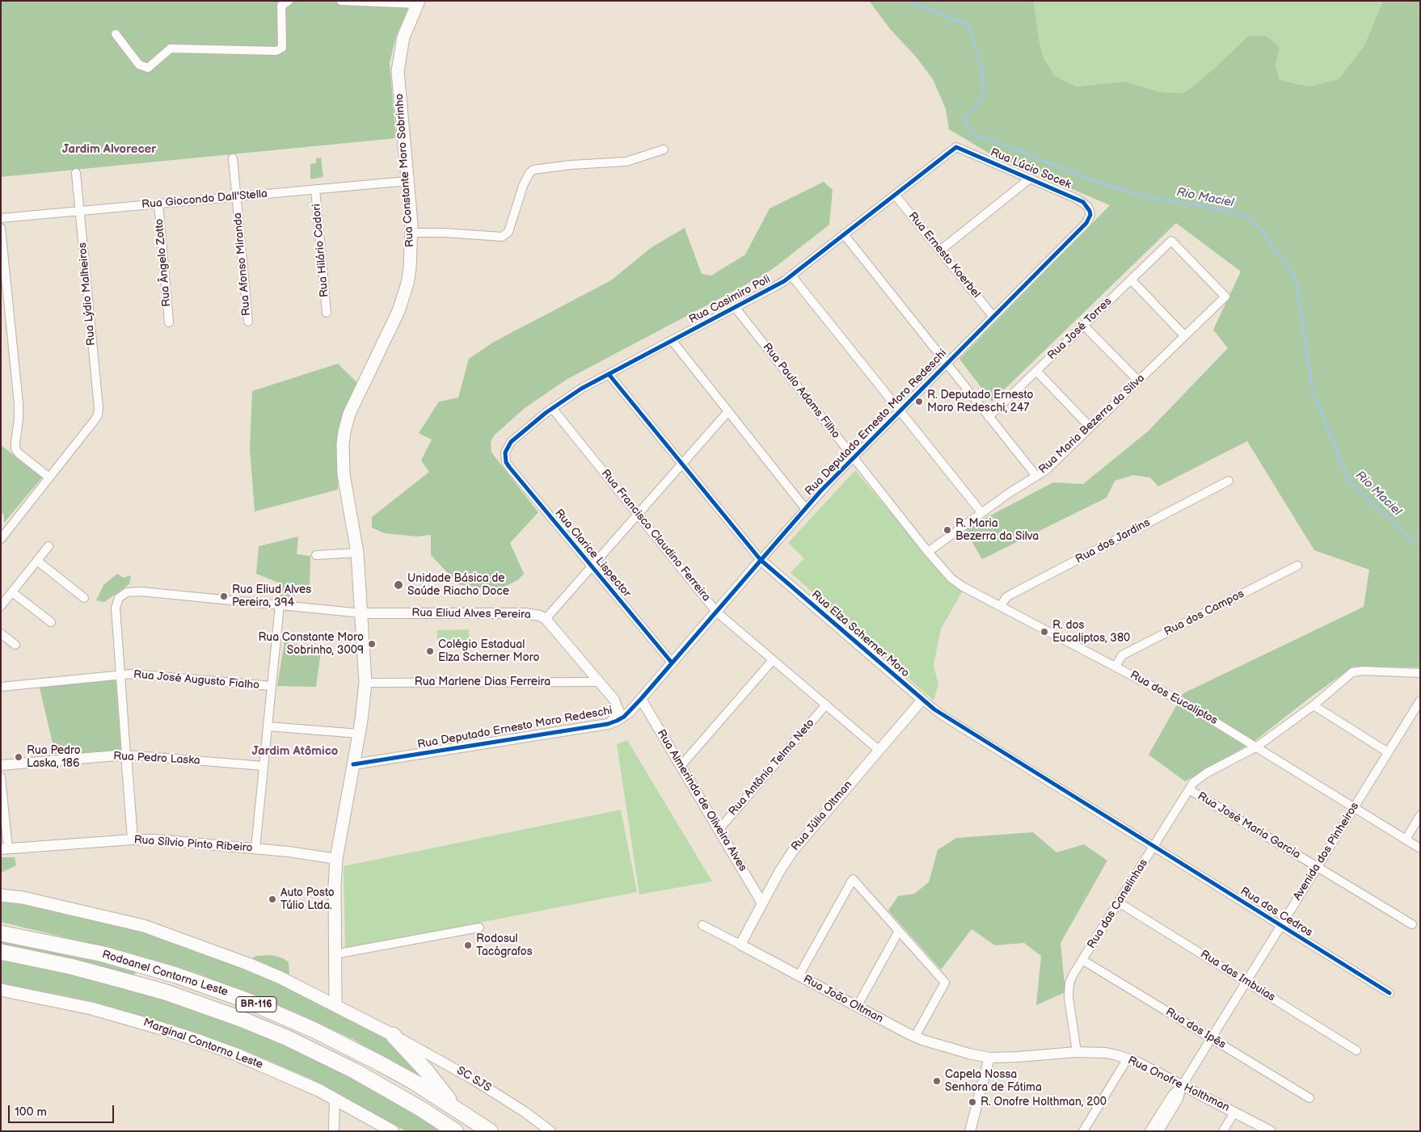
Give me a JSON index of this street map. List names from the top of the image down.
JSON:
{
  "streets": {
    "highway": ["Rodoanel Contorno Leste", "BR-116"],
    "main road": ["Rua Constante Moro Sobrinho", "Marginal Contorno Leste"],
    "street": [
      "Rua Lúcio Socek",
      "Rua Giocondo Dall'Stella",
      "Rua Hilário Cadori",
      "Rua Ernesto Koerbel",
      "Rua Ângelo Zotto",
      "Rua Afonso Miranda",
      "Rua Lýdio Malheiros",
      "Rua Casimiro Poli",
      "Rua José Torres",
      "Rua Paulo Adams Filho",
      "Rua Deputado Ernesto Moro Redeschi",
      "Rua Maria Bezerra da Silva",
      "Rua Francisco Claudino Ferreira",
      "Rua dos Jardins",
      "Rua Clarice Lispector",
      "Rua dos Campos",
      "Rua Eliud Alves Pereira",
      "Rua Elza Scherner Moro",
      "Rua José Augusto Fialho",
      "Rua Marlene Dias Ferreira",
      "Rua dos Eucaliptos",
      "Rua Pedro Laska",
      "Rua Antônio Telma Neto",
      "Rua Almerinda de Oliveira Alves",
      "Rua Júlia Oltman",
      "Rua José Maria Garcia",
      "Rua Sílvio Pinto Ribeiro",
      "Avenida dos Pinheiros",
      "Rua das Canelinhas",
      "Rua dos Cedros",
      "Rua das Imbuias",
      "Rua João Oltman",
      "Rua dos Ipês",
      "SC SJS",
      "Rua Onofre Holthman"
    ]
  },
  "crossings": [
    ["Rua Lúcio Socek", "Rua Casimiro Poli"],
    ["Rua Lúcio Socek", "Rua Deputado Ernesto Moro Redeschi"],
    ["Rua Constante Moro Sobrinho", "Rua Giocondo Dall'Stella"],
    ["Rua Constante Moro Sobrinho", "Rua Deputado Ernesto Moro Redeschi"],
    ["Rua Constante Moro Sobrinho", "Rua Eliud Alves Pereira"],
    ["Rua Constante Moro Sobrinho", "Rua Marlene Dias Ferreira"],
    ["Rua Constante Moro Sobrinho", "Rua Sílvio Pinto Ribeiro"],
    ["Rua Giocondo Dall'Stella", "Rua Hilário Cadori"],
    ["Rua Giocondo Dall'Stella", "Rua Ângelo Zotto"],
    ["Rua Giocondo Dall'Stella", "Rua Afonso Miranda"],
    ["Rua Giocondo Dall'Stella", "Rua Lýdio Malheiros"],
    ["Rua Ernesto Koerbel", "Rua Casimiro Poli"],
    ["Rua Ernesto Koerbel", "Rua Deputado Ernesto Moro Redeschi"],
    ["Rua Casimiro Poli", "Rua Paulo Adams Filho"],
    ["Rua Casimiro Poli", "Rua Francisco Claudino Ferreira"],
    ["Rua Casimiro Poli", "Rua Clarice Lispector"],
    ["Rua Casimiro Poli", "Rua Elza Scherner Moro"],
    ["Rua José Torres", "Rua Maria Bezerra da Silva"],
    ["Rua Paulo Adams Filho", "Rua Deputado Ernesto Moro Redeschi"],
    ["Rua Paulo Adams Filho", "Rua Maria Bezerra da Silva"],
    ["Rua Paulo Adams Filho", "Rua dos Eucaliptos"],
    ["Rua Deputado Ernesto Moro Redeschi", "Rua Francisco Claudino Ferreira"],
    ["Rua Deputado Ernesto Moro Redeschi", "Rua Clarice Lispector"],
    ["Rua Deputado Ernesto Moro Redeschi", "Rua Elza Scherner Moro"],
    ["Rua Deputado Ernesto Moro Redeschi", "Rua Almerinda de Oliveira Alves"],
    ["Rua Maria Bezerra da Silva", "Rua dos Eucaliptos"],
    ["Rua Francisco Claudino Ferreira", "Rua Eliud Alves Pereira"],
    ["Rua Francisco Claudino Ferreira", "Rua Antônio Telma Neto"],
    ["Rua Francisco Claudino Ferreira", "Rua Júlia Oltman"],
    ["Rua dos Jardins", "Rua dos Eucaliptos"],
    ["Rua Clarice Lispector", "Rua Eliud Alves Pereira"],
    ["Rua dos Campos", "Rua dos Eucaliptos"],
    ["Rua Eliud Alves Pereira", "Rua Elza Scherner Moro"],
    ["Rua Eliud Alves Pereira", "Rua José Augusto Fialho"],
    ["Rua Elza Scherner Moro", "Rua Júlia Oltman"],
    ["Rua Elza Scherner Moro", "Rua das Canelinhas"],
    ["Rua Elza Scherner Moro", "Rua dos Cedros"],
    ["Rua dos Eucaliptos", "Avenida dos Pinheiros"],
    ["Rua dos Eucaliptos", "Rua das Canelinhas"],
    ["Rua Antônio Telma Neto", "Rua Almerinda de Oliveira Alves"],
    ["Rua Almerinda de Oliveira Alves", "Rua Júlia Oltman"],
    ["Rua Júlia Oltman", "Rua João Oltman"],
    ["Rua José Maria Garcia", "Avenida dos Pinheiros"],
    ["Rua José Maria Garcia", "Rua das Canelinhas"],
    ["Avenida dos Pinheiros", "Rua dos Cedros"],
    ["Avenida dos Pinheiros", "Rua das Imbuias"],
    ["Avenida dos Pinheiros", "Rua dos Ipês"],
    ["Avenida dos Pinheiros", "Rua Onofre Holthman"],
    ["Rua das Canelinhas", "Rua dos Cedros"],
    ["Rua das Canelinhas", "Rua das Imbuias"],
    ["Rua das Canelinhas", "Rua dos Ipês"],
    ["Rua das Canelinhas", "Rua Onofre Holthman"],
    ["Rua João Oltman", "Rua Onofre Holthman"]
  ],
  "districts": ["Jardim Alvorecer", "Jardim Atômico"],
  "water": ["Rio Maciel"],
  "places": [
    "R. Deputado Ernesto Moro Redeschi, 247",
    "R. Maria Bezerra da Silva",
    "Unidade Básica de Saúde Riacho Doce",
    "Rua Eliud Alves Pereira, 394",
    "R. dos Eucaliptos, 380",
    "Rua Constante Moro Sobrinho, 3009",
    "Colégio Estadual Elza Scherner Moro",
    "Rua Pedro Laska, 186",
    "Auto Posto Túlio Ltda.",
    "Rodosul Tacógrafos",
    "Capela Nossa Senhora de Fátima",
    "R. Onofre Holthman, 200"
  ],
  "scale_bar": "100 m"
}
